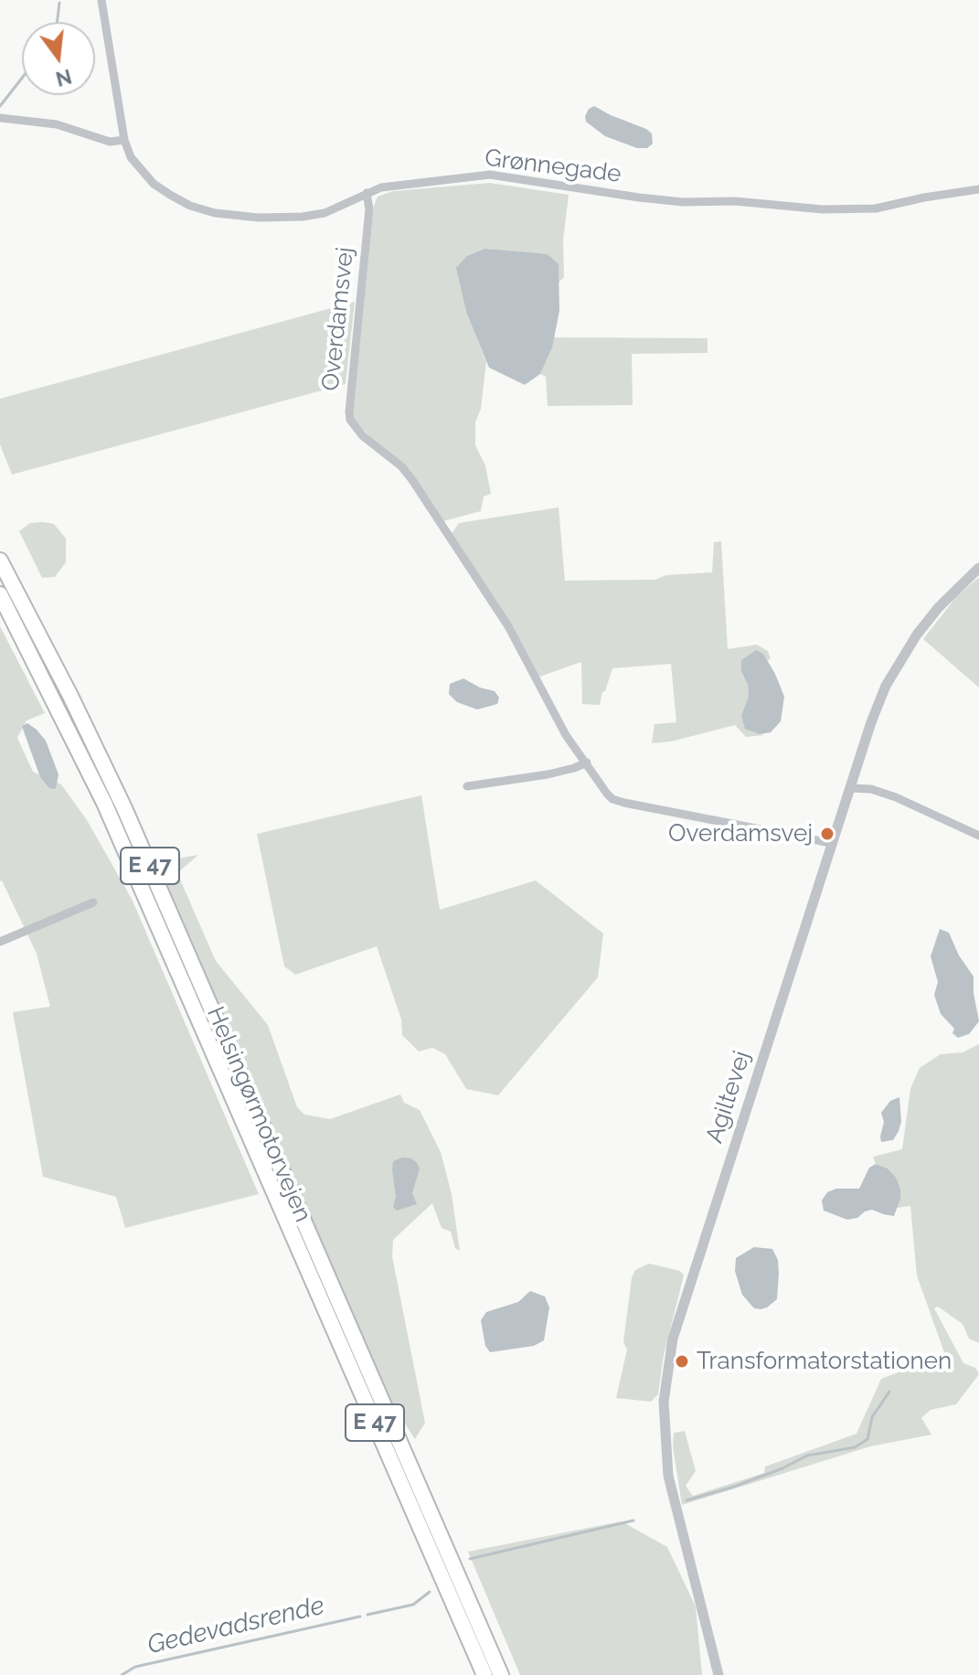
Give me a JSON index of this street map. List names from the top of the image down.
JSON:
{
  "streets": {
    "highway": ["E 47", "Helsingørmotorvejen"],
    "street": ["Grønnegade", "Overdamsvej", "Agiltevej"]
  },
  "crossings": [
    ["Grønnegade", "Overdamsvej"],
    ["Overdamsvej", "Agiltevej"]
  ],
  "water": ["Gedevadsrende"],
  "places": ["Overdamsvej", "Transformatorstationen"],
  "north": "bottom"
}
